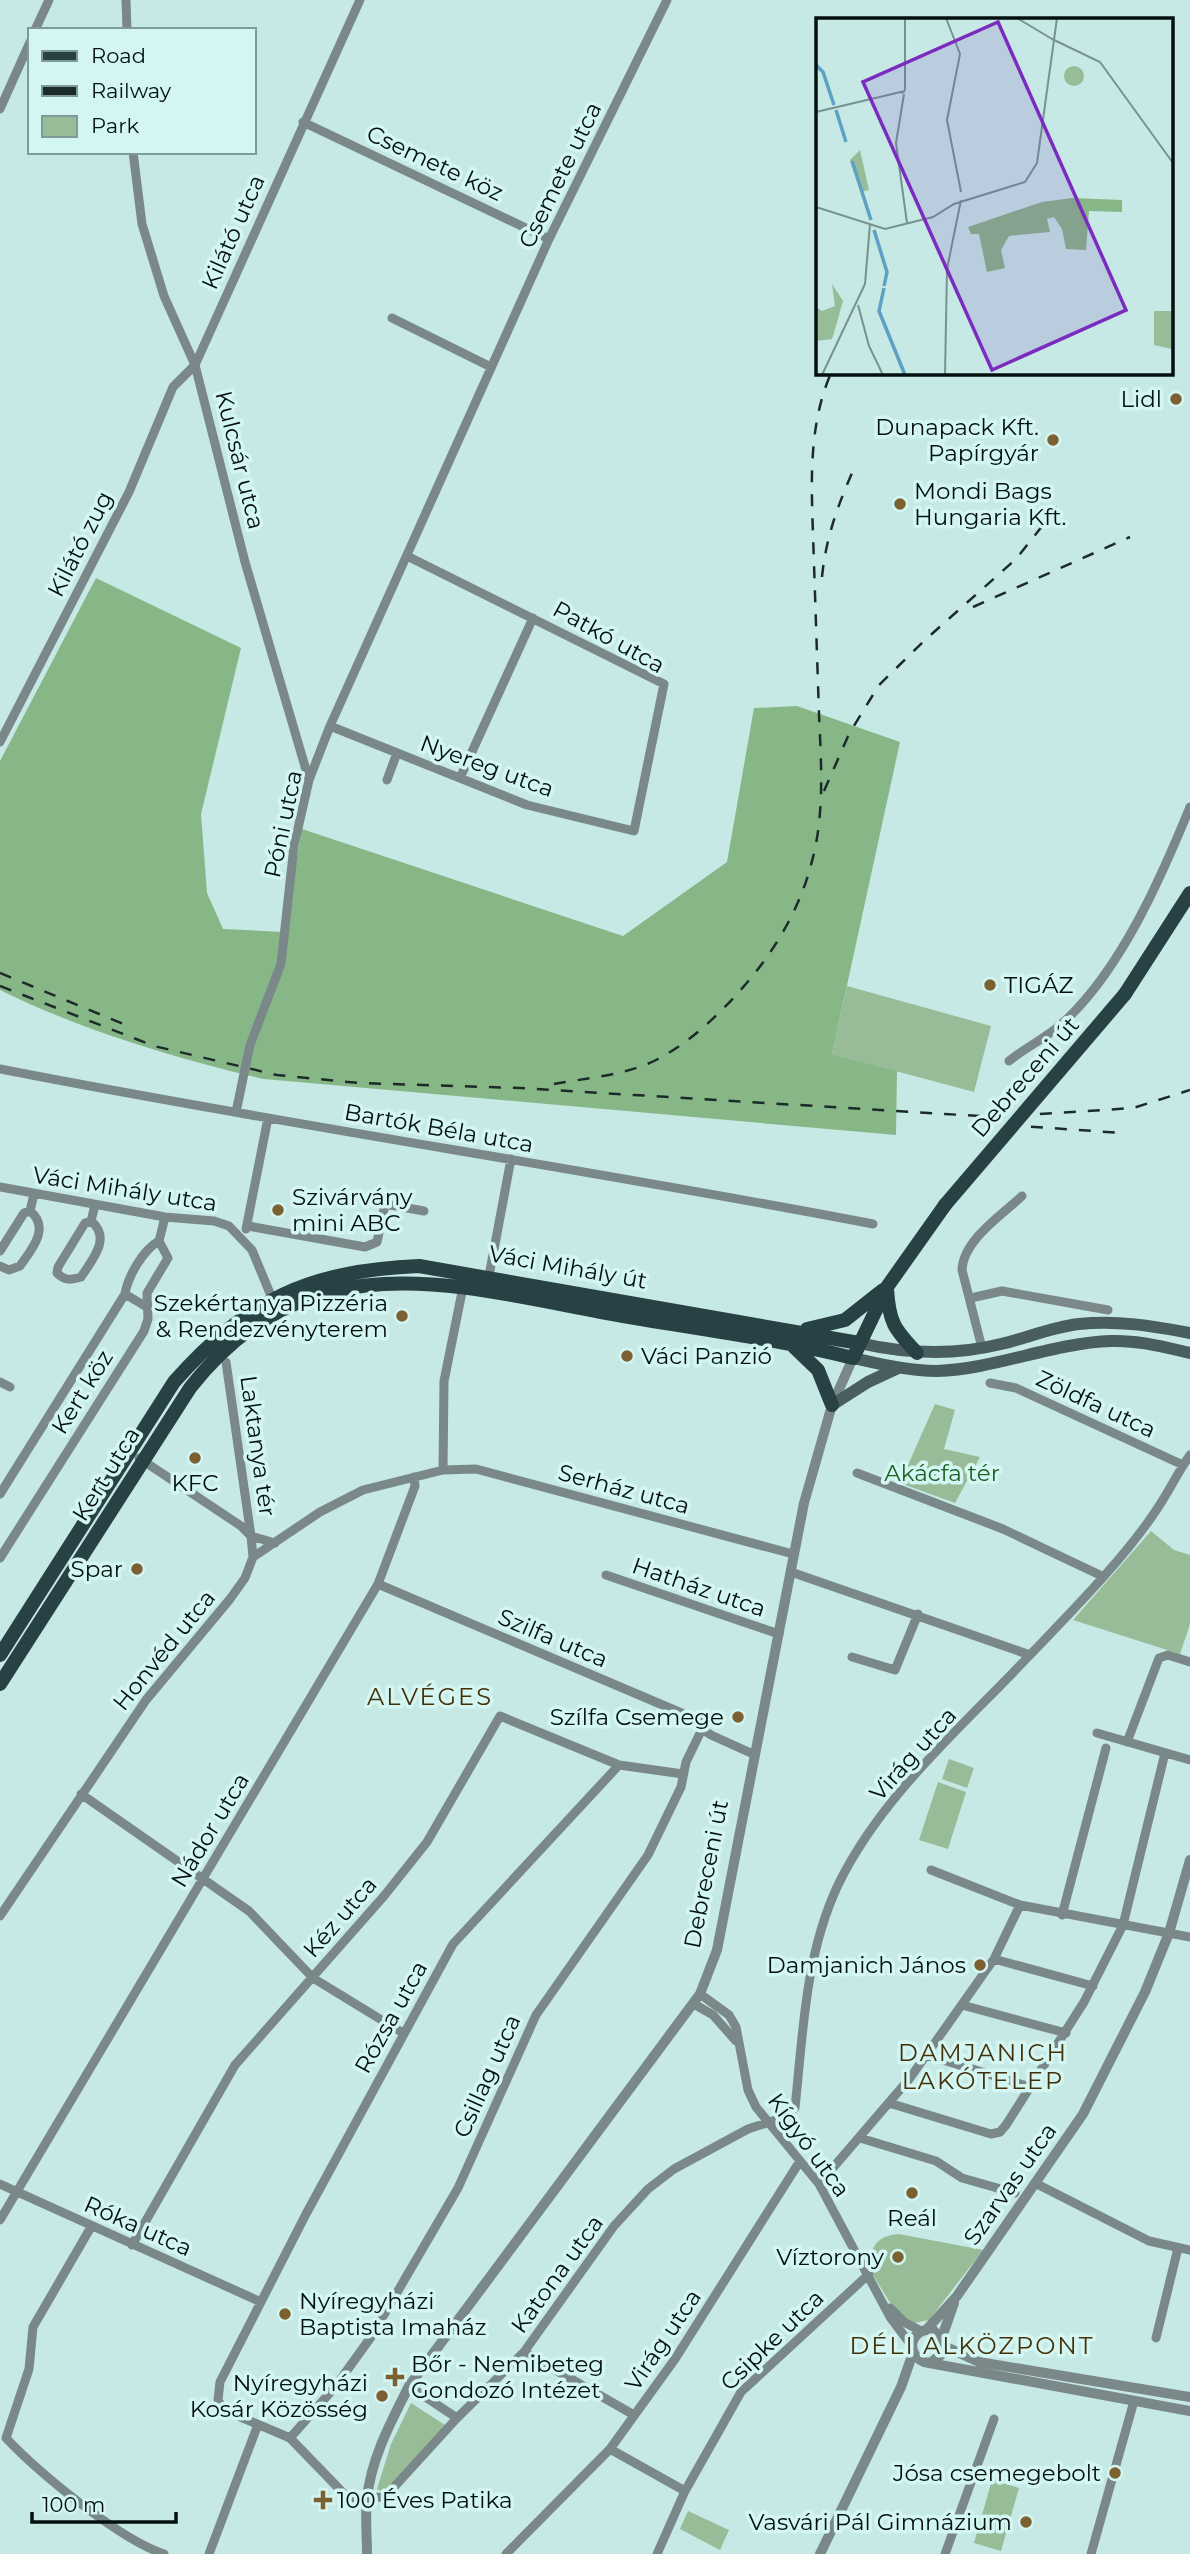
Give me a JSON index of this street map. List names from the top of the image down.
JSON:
{
  "streets": {
    "main road": ["Debreceni út", "Váci Mihály út", "Kert utca"],
    "street": [
      "Csemete köz",
      "Csemete utca",
      "Kilátó utca",
      "Kulcsár utca",
      "Kilátó zug",
      "Patkó utca",
      "Nyereg utca",
      "Póni utca",
      "Bartók Béla utca",
      "Váci Mihály utca",
      "Kert köz",
      "Zöldfa utca",
      "Laktanya tér",
      "Serház utca",
      "Hatház utca",
      "Szilfa utca",
      "Honvéd utca",
      "Virág utca",
      "Nádor utca",
      "Kéz utca",
      "Rózsa utca",
      "Csillag utca",
      "Kígyó utca",
      "Szarvas utca",
      "Róka utca",
      "Katona utca",
      "Csipke utca"
    ]
  },
  "crossings": [
    ["Csemete köz", "Csemete utca"],
    ["Csemete köz", "Kilátó utca"],
    ["Csemete utca", "Patkó utca"],
    ["Csemete utca", "Póni utca"],
    ["Kilátó utca", "Kulcsár utca"],
    ["Kilátó utca", "Kilátó zug"],
    ["Kulcsár utca", "Kilátó zug"],
    ["Kulcsár utca", "Póni utca"],
    ["Patkó utca", "Nyereg utca"],
    ["Patkó utca", "Póni utca"],
    ["Nyereg utca", "Póni utca"],
    ["Póni utca", "Bartók Béla utca"],
    ["Debreceni út", "Váci Mihály út"],
    ["Debreceni út", "Serház utca"],
    ["Debreceni út", "Hatház utca"],
    ["Debreceni út", "Szilfa utca"],
    ["Debreceni út", "Kígyó utca"],
    ["Debreceni út", "Katona utca"],
    ["Bartók Béla utca", "Váci Mihály utca"],
    ["Váci Mihály utca", "Váci Mihály út"],
    ["Váci Mihály utca", "Kert köz"],
    ["Váci Mihály utca", "Kert utca"],
    ["Váci Mihály út", "Kert utca"],
    ["Zöldfa utca", "Virág utca"],
    ["Laktanya tér", "Kert utca"],
    ["Laktanya tér", "Honvéd utca"],
    ["Szilfa utca", "Nádor utca"],
    ["Szilfa utca", "Csillag utca"],
    ["Honvéd utca", "Nádor utca"],
    ["Virág utca", "Kígyó utca"],
    ["Virág utca", "Katona utca"],
    ["Nádor utca", "Róka utca"],
    ["Kéz utca", "Rózsa utca"],
    ["Kéz utca", "Róka utca"],
    ["Rózsa utca", "Róka utca"],
    ["Kígyó utca", "Szarvas utca"],
    ["Kígyó utca", "Katona utca"],
    ["Kígyó utca", "Csipke utca"]
  ],
  "districts": ["ALVÉGES", "DAMJANICH LAKÓTELEP", "DÉLI ALKÖZPONT"],
  "parks": ["Akácfa tér"],
  "places": {
    "other": [
      "Lidl",
      "Dunapack Kft. Papírgyár",
      "Mondi Bags Hungaria Kft.",
      "TIGÁZ",
      "Szivárvány mini ABC",
      "Szekértanya Pizzéria & Rendezvényterem",
      "Váci Panzió",
      "KFC",
      "Spar",
      "Szílfa Csemege",
      "Damjanich János",
      "Reál",
      "Víztorony",
      "Nyíregyházi Baptista Imaház",
      "Nyíregyházi Kosár Közösség",
      "Jósa csemegebolt",
      "Vasvári Pál Gimnázium"
    ],
    "health": ["Bőr - Nemibeteg Gondozó Intézet", "100 Éves Patika"]
  },
  "legend": ["Road", "Railway", "Park"],
  "scale_bar": "100 m"
}
